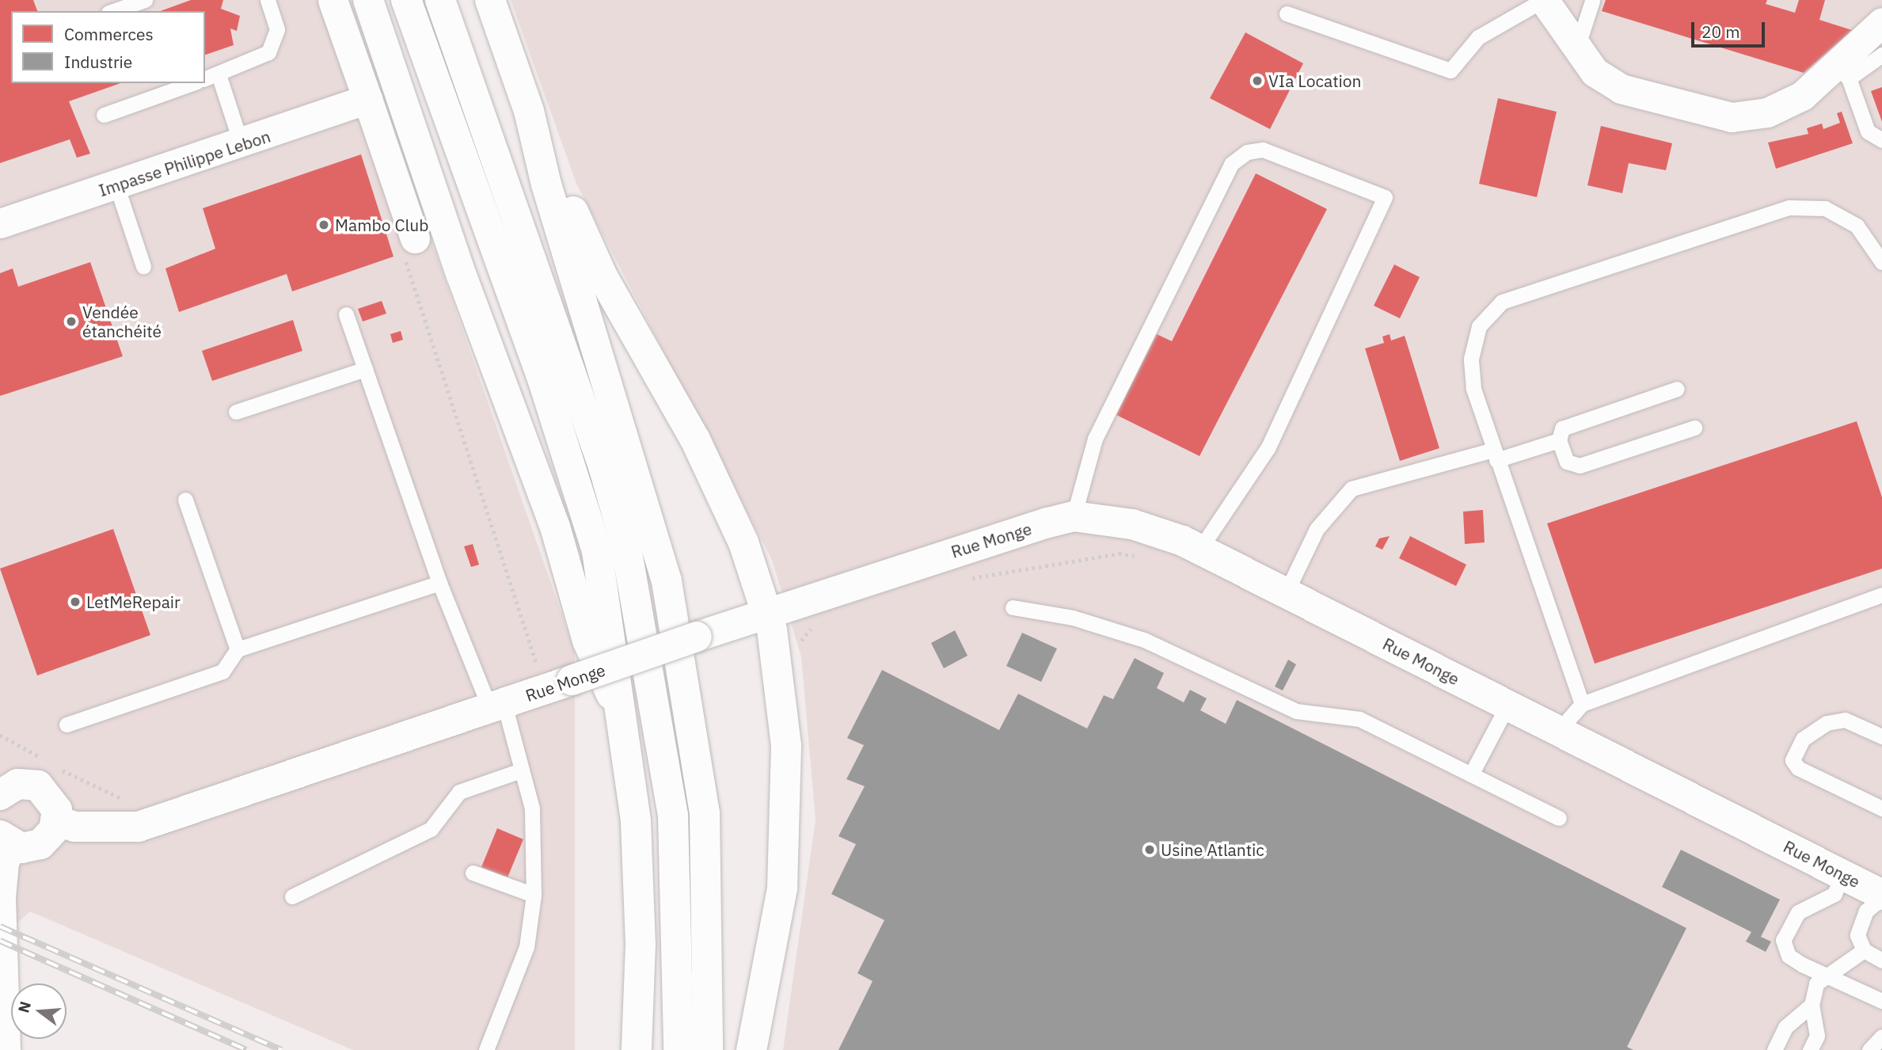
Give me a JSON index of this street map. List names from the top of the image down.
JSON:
{
  "streets": {
    "main road": ["Rue Monge"],
    "street": ["Impasse Philippe Lebon"]
  },
  "places": [
    "VIa Location",
    "Mambo Club",
    "Vendée étanchéité",
    "LetMeRepair",
    "Usine Atlantic"
  ],
  "legend": ["Commerces", "Industrie"],
  "scale_bar": "20 m",
  "north": "left"
}
